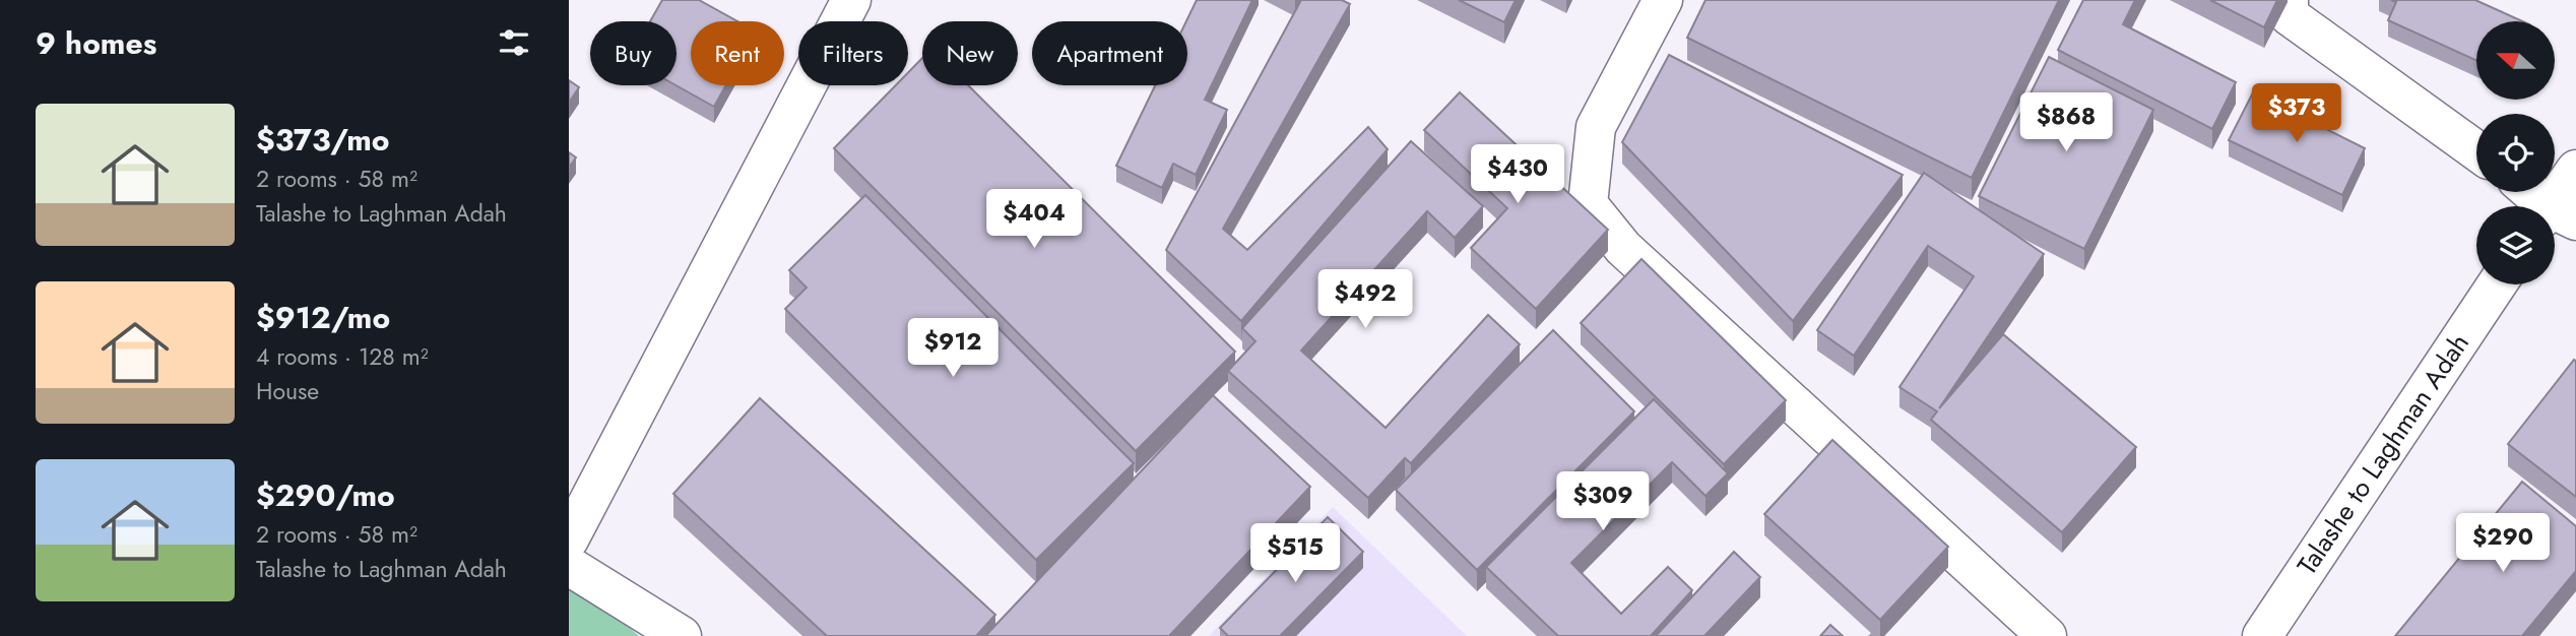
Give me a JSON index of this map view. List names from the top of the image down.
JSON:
{
  "streets": {
    "street": ["Talashe to Laghman Adah"]
  },
  "north": "left",
  "page": {
    "heading": "9 homes",
    "chip": [
      "Buy",
      "Rent",
      "Filters",
      "New",
      "Apartment"
    ],
    "price": [
      "$373",
      "$868",
      "$430",
      "$404",
      "$492",
      "$912",
      "$309",
      "$290",
      "$515"
    ],
    "list": [
      {
        "name": "$373/mo",
        "note": "2 rooms · 58 m² · Talashe to Laghman Adah"
      },
      {
        "name": "$912/mo",
        "note": "4 rooms · 128 m² · House"
      },
      {
        "name": "$290/mo",
        "note": "2 rooms · 58 m² · Talashe to Laghman Adah"
      }
    ]
  }
}
